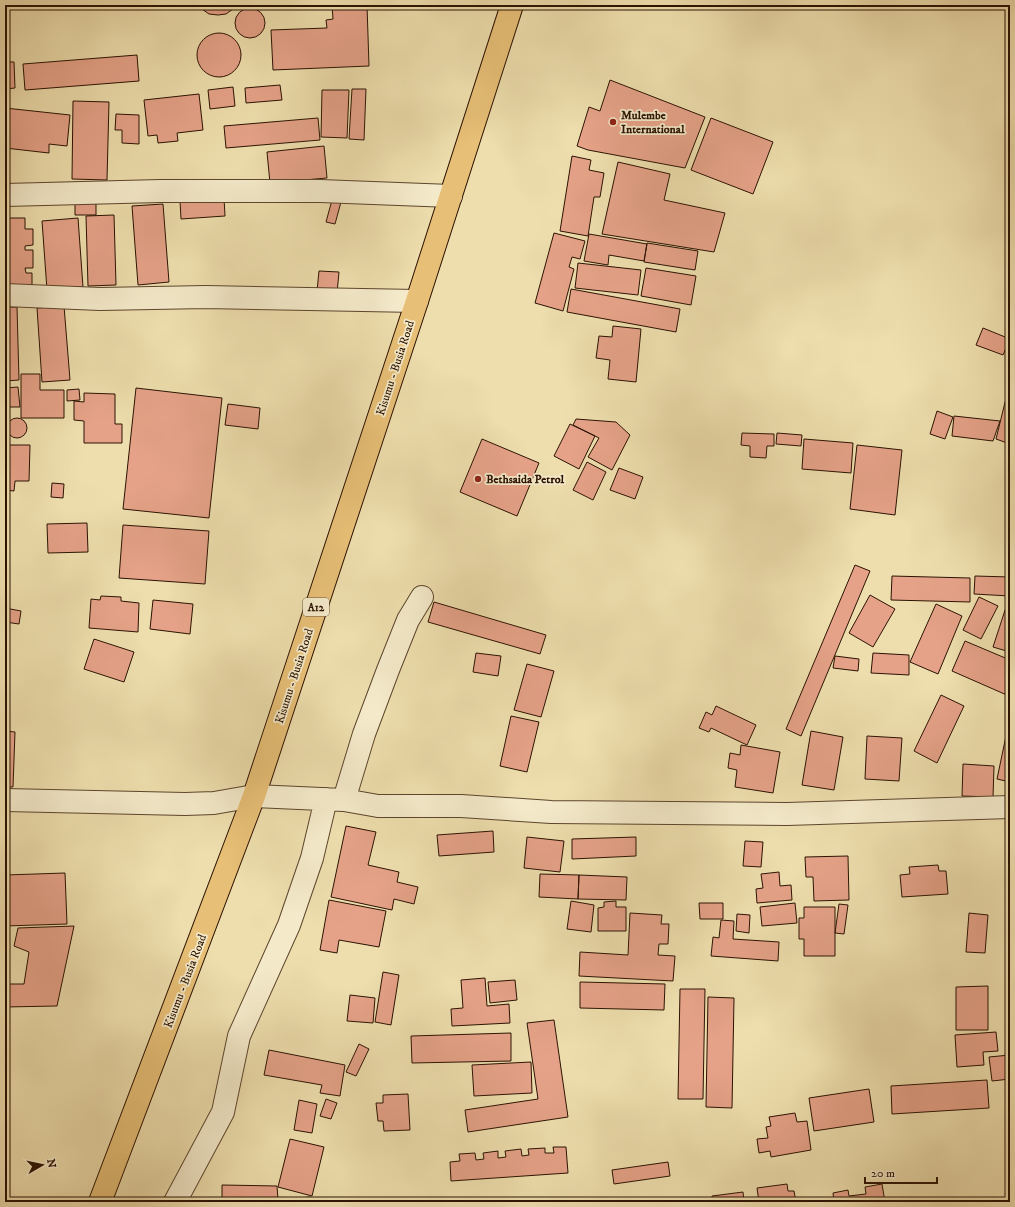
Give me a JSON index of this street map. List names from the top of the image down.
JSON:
{
  "streets": {
    "highway": ["Kisumu - Busia Road", "A12"]
  },
  "places": ["Mulembe International", "Bethsaida Petrol"],
  "scale_bar": "20 m",
  "north": "right"
}
